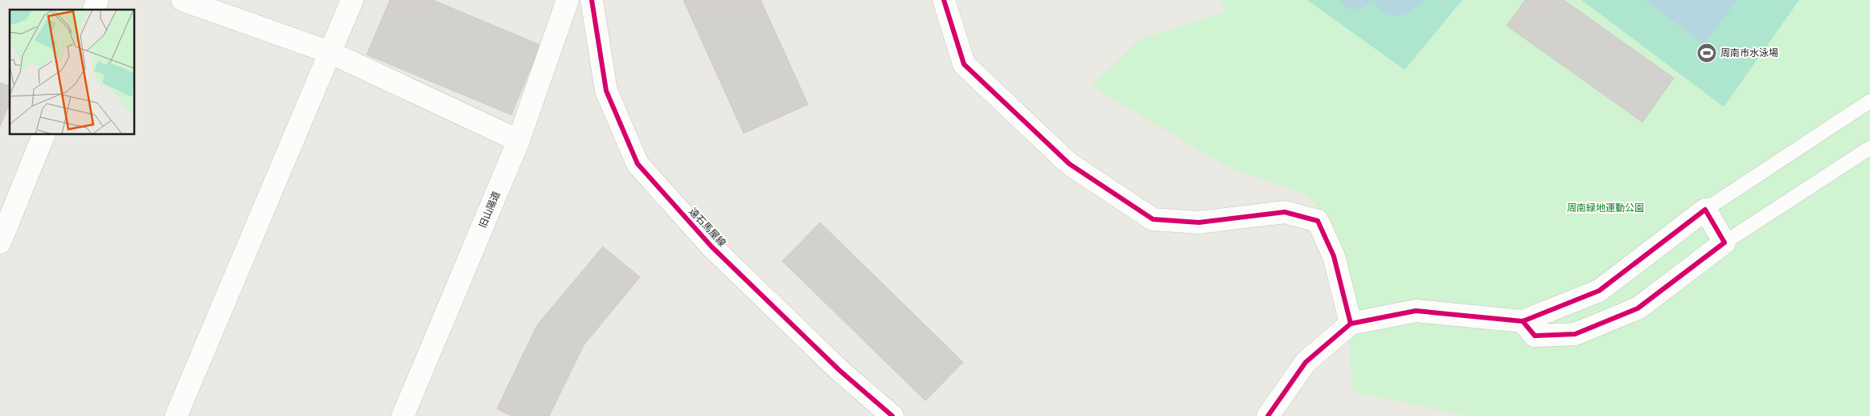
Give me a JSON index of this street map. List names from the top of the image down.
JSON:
{
  "streets": {
    "street": ["旧山陽道", "遠石馬屋線"]
  },
  "parks": ["周南緑地運動公園"],
  "places": {
    "sports": ["周南市水泳場"]
  }
}
